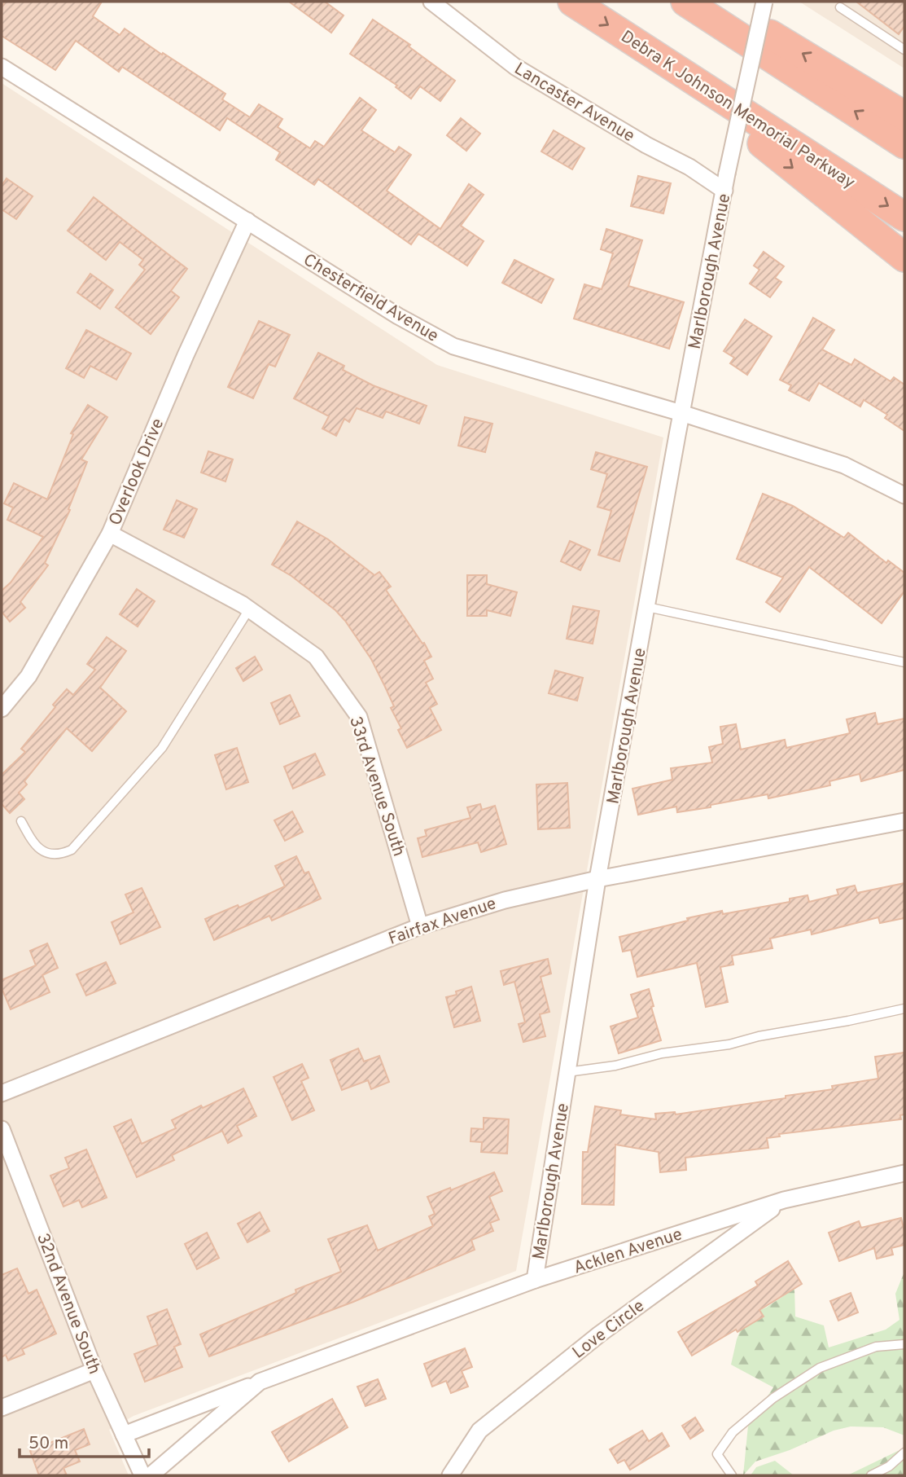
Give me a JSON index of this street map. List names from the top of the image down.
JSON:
{
  "streets": {
    "highway": ["Debra K Johnson Memorial Parkway"],
    "street": [
      "Lancaster Avenue",
      "Marlborough Avenue",
      "Chesterfield Avenue",
      "Overlook Drive",
      "33rd Avenue South",
      "Fairfax Avenue",
      "Acklen Avenue",
      "32nd Avenue South",
      "Love Circle"
    ]
  },
  "crossings": [
    ["Lancaster Avenue", "Marlborough Avenue"],
    ["Marlborough Avenue", "Chesterfield Avenue"],
    ["Marlborough Avenue", "Fairfax Avenue"],
    ["Marlborough Avenue", "Acklen Avenue"],
    ["Chesterfield Avenue", "Overlook Drive"],
    ["Overlook Drive", "33rd Avenue South"],
    ["33rd Avenue South", "Fairfax Avenue"],
    ["Acklen Avenue", "32nd Avenue South"],
    ["Acklen Avenue", "Love Circle"]
  ],
  "scale_bar": "50 m"
}
